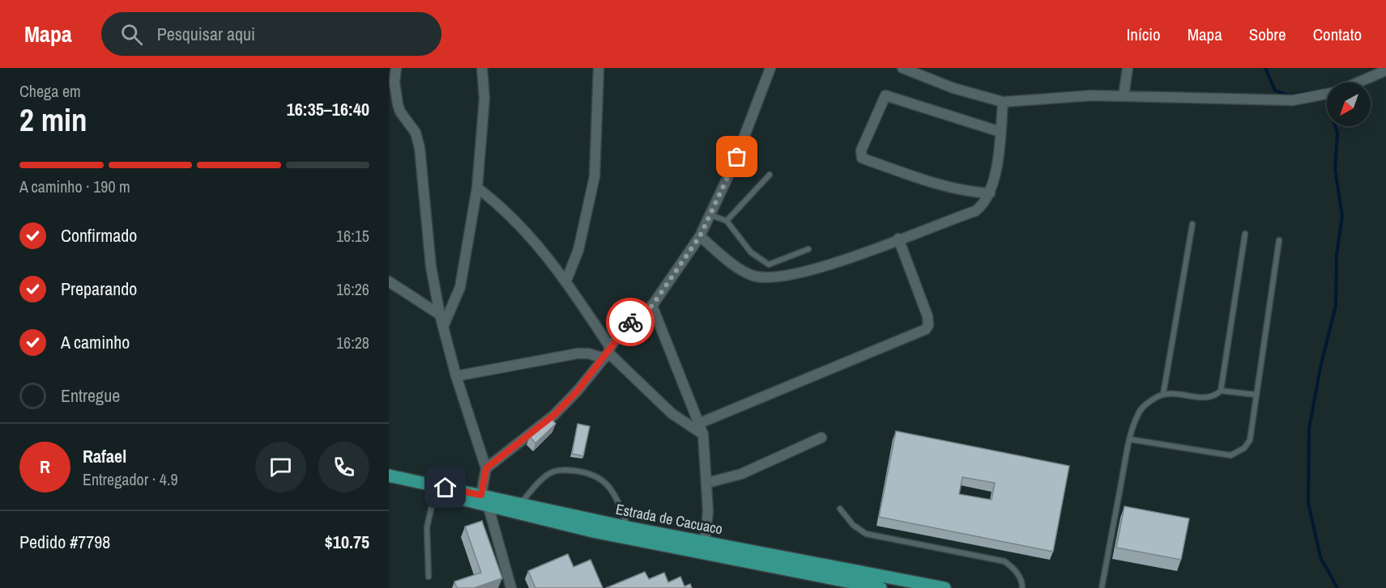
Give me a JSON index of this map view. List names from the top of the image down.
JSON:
{
  "streets": {
    "main road": ["Estrada de Cacuaco"]
  },
  "north": "bottom left",
  "page": {
    "header": "Mapa",
    "search": "Pesquisar aqui",
    "nav": [
      "Início",
      "Mapa",
      "Sobre",
      "Contato"
    ],
    "heading": ["2 min", "Chega em", "16:35–16:40"],
    "panel": [
      "Rafael",
      "Entregador · 4.9",
      "Pedido #7798",
      "$10.75"
    ],
    "bar": "A caminho · 190 m",
    "list": [
      ["Confirmado", "16:15"],
      ["Preparando", "16:26"],
      ["A caminho", "16:28"],
      "Entregue"
    ],
    "round": "R"
  }
}
